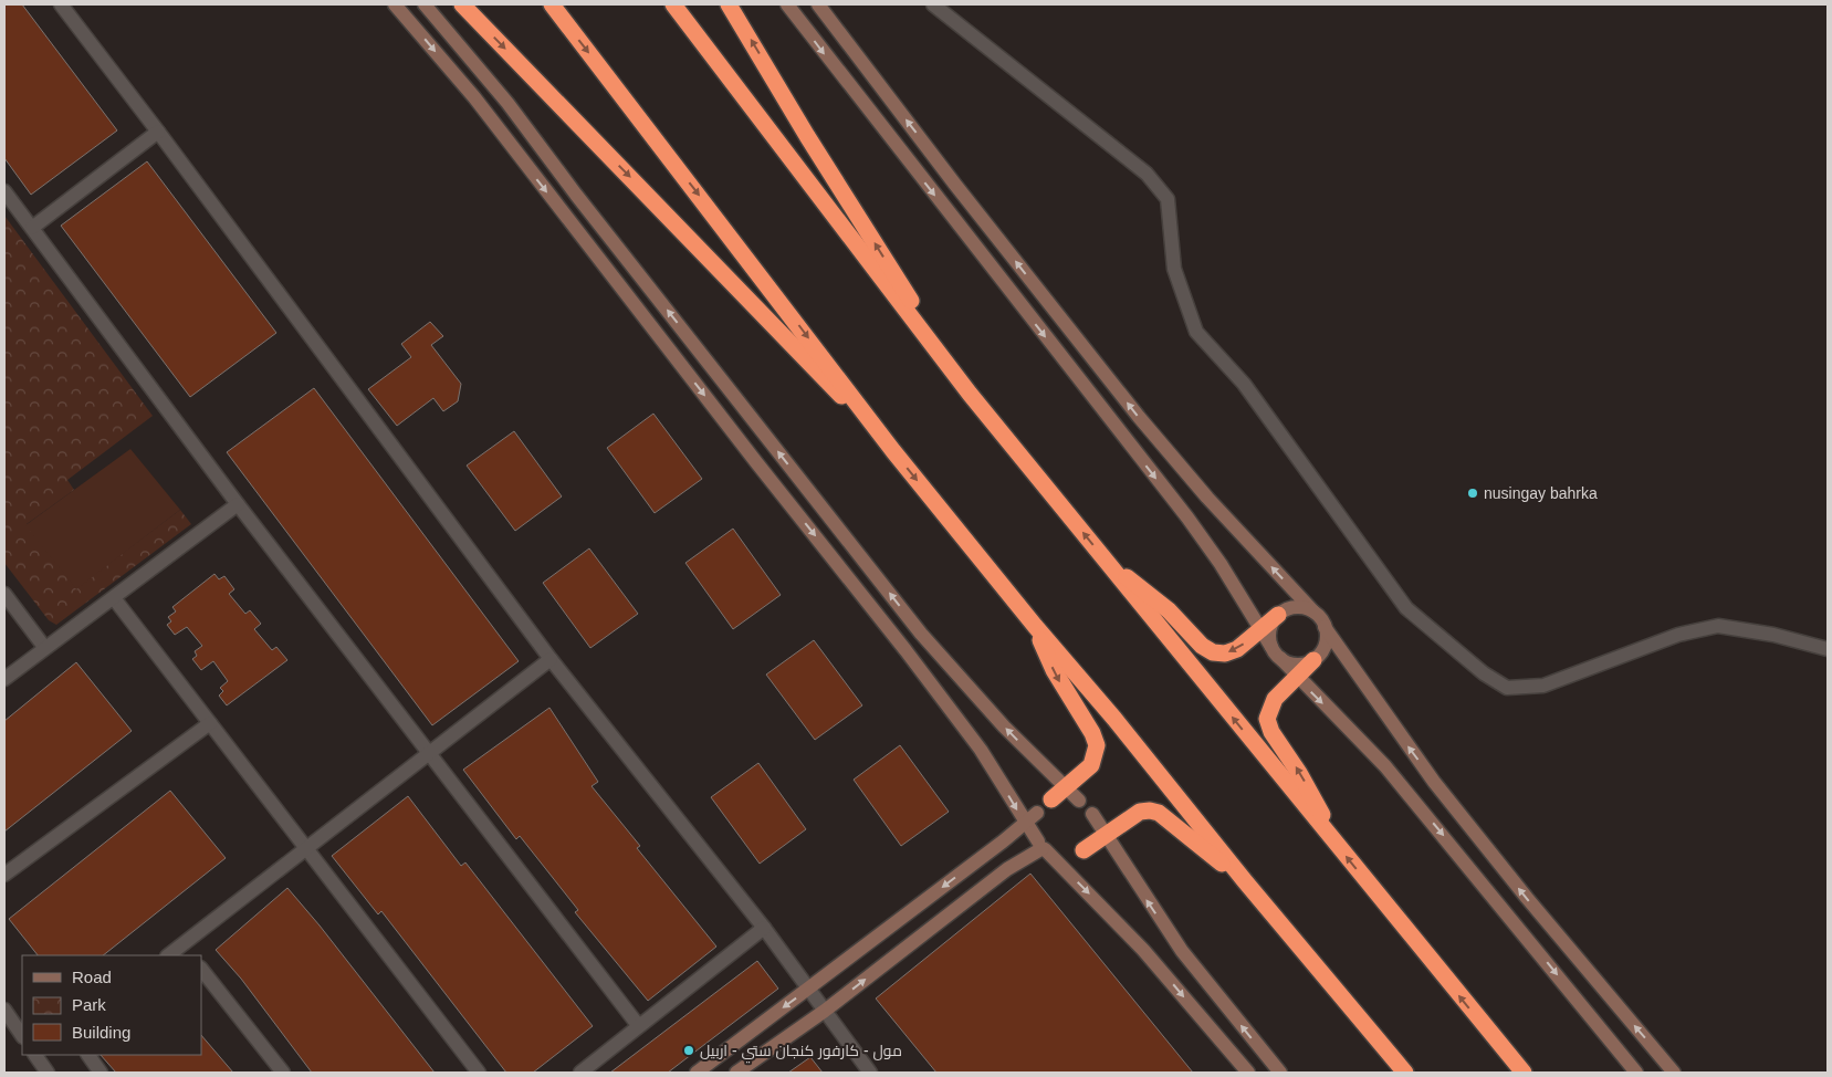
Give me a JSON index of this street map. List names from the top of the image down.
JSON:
{
  "places": ["nusingay bahrka", "مول - كارفور كنجان ستي - اربيل"],
  "legend": ["Road", "Park", "Building"]
}
